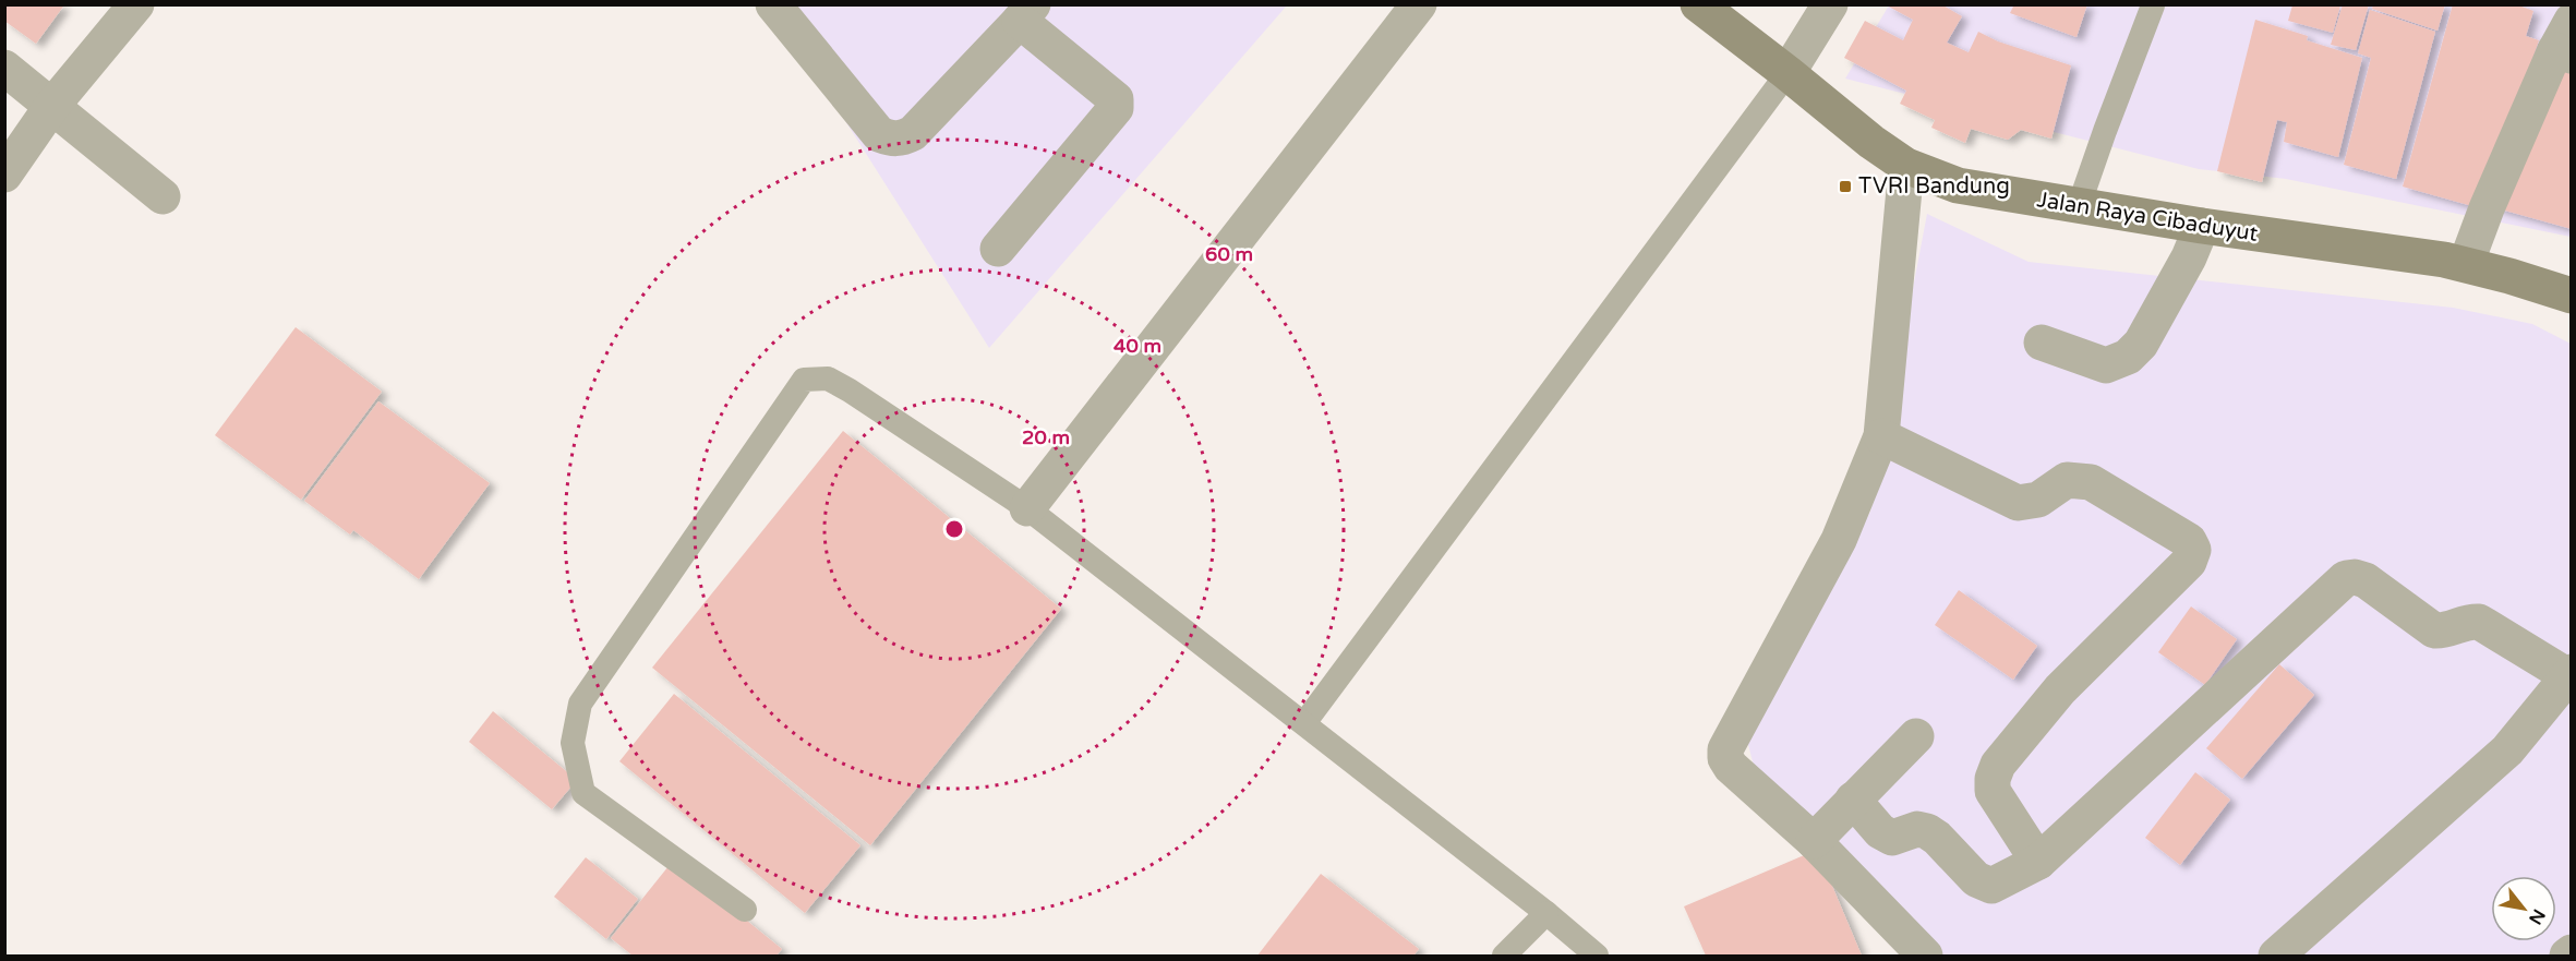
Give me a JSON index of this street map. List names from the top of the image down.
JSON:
{
  "streets": {
    "main road": ["Jalan Raya Cibaduyut"]
  },
  "places": {
    "transit": ["TVRI Bandung"]
  },
  "north": "bottom right",
  "rings": ["60 m", "40 m", "20 m"]
}
